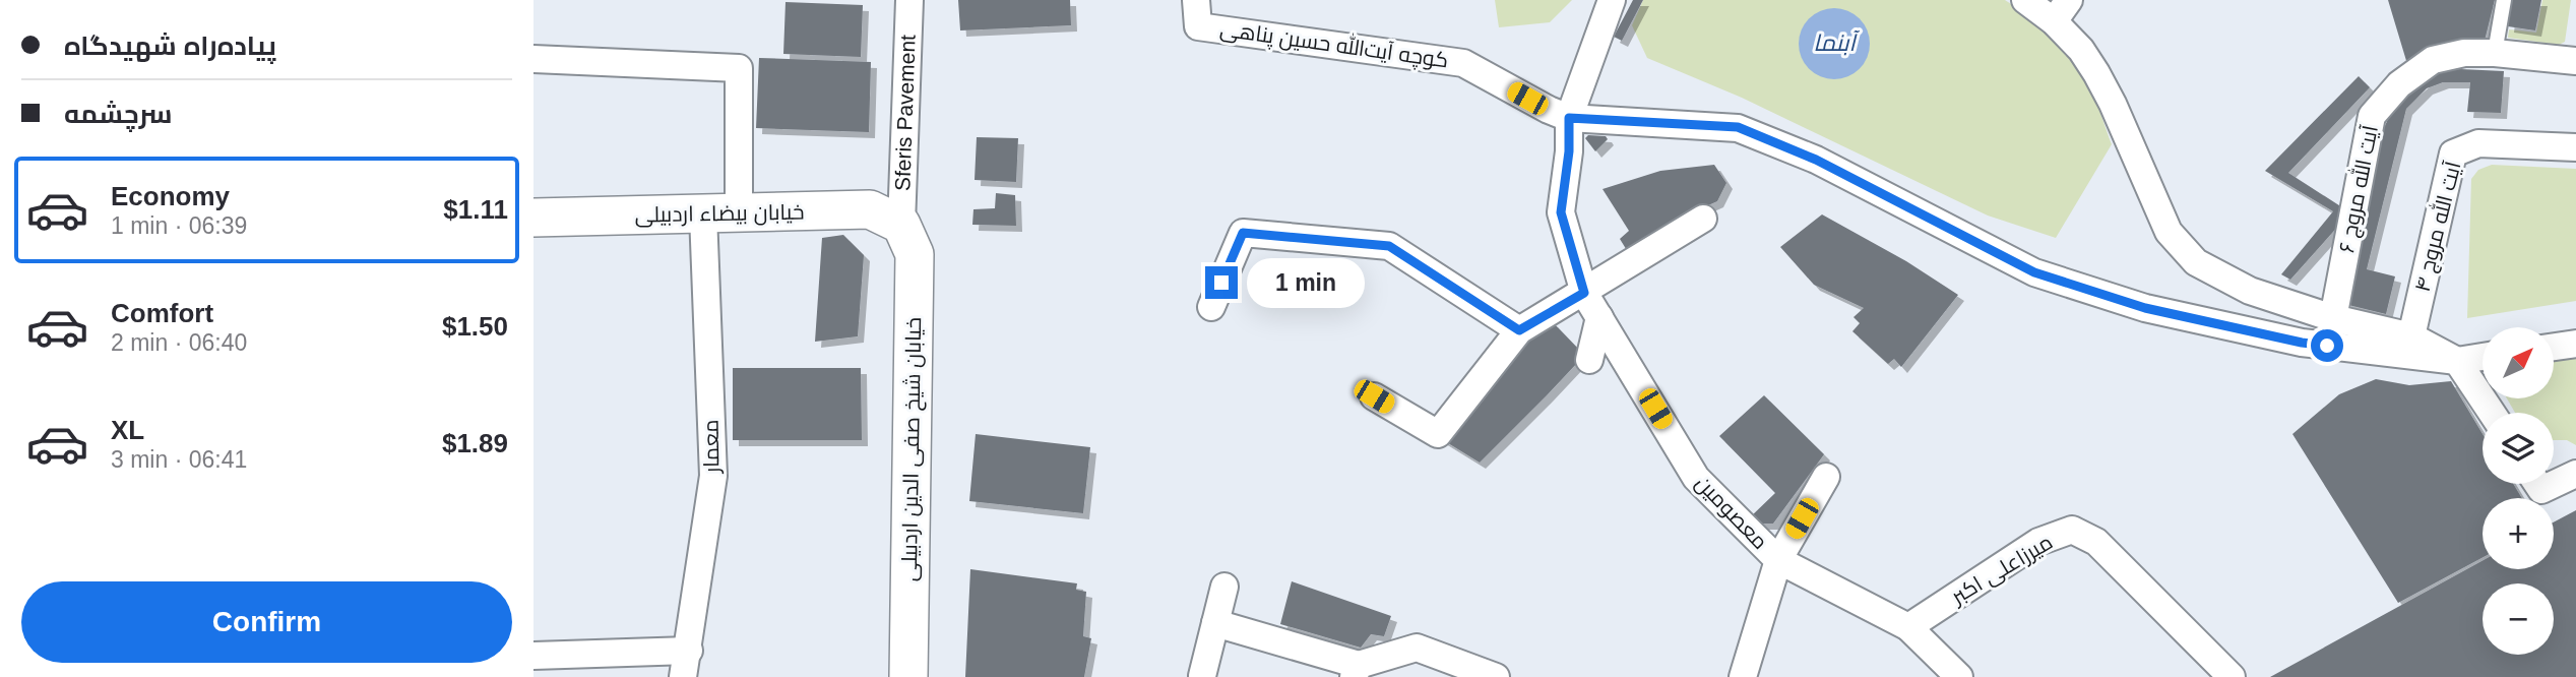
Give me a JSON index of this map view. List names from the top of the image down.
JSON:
{
  "streets": {
    "main road": ["خیابان بیضاء اردبیلی", "خیابان شیخ صفی الدین اردبیلی"],
    "street": [
      "کوچه آیت‌الله حسین پناهی",
      "Sferis Pavement",
      "آیت الله مروج ۶",
      "آیت الله مروج ۴",
      "معمار",
      "معصومین",
      "میرزاعلی اکبر"
    ]
  },
  "crossings": [
    ["کوچه آیت‌الله حسین پناهی", "معصومین"],
    ["Sferis Pavement", "خیابان بیضاء اردبیلی"],
    ["Sferis Pavement", "خیابان شیخ صفی الدین اردبیلی"],
    ["خیابان بیضاء اردبیلی", "معمار"],
    ["خیابان بیضاء اردبیلی", "خیابان شیخ صفی الدین اردبیلی"]
  ],
  "water": ["آبنما"],
  "north": "top right",
  "page": {
    "banner": ["پیاده‌راه شهیدگاه", "سرچشمه"],
    "list": [
      {
        "name": "Economy",
        "note": "1 min · 06:39",
        "value": "$1.11"
      },
      {
        "name": "Comfort",
        "note": "2 min · 06:40",
        "value": "$1.50"
      },
      {
        "name": "XL",
        "note": "3 min · 06:41",
        "value": "$1.89"
      }
    ],
    "bubble": "1 min",
    "map_buttons": ["+", "−"],
    "buttons": "Confirm"
  }
}
